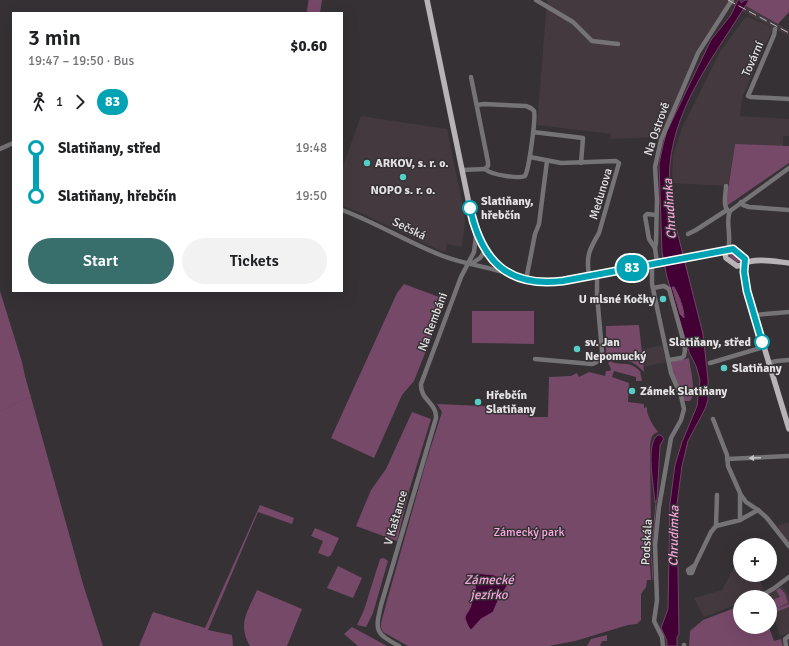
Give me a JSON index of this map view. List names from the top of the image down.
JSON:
{
  "streets": {
    "street": [
      "Tovární",
      "Na Ostrově",
      "Medunova",
      "Sečská",
      "Na Rembáni",
      "V Kaštance",
      "Podskála"
    ]
  },
  "crossings": [
    ["Na Ostrově", "Podskála"],
    ["Sečská", "Na Rembáni"],
    ["Na Rembáni", "V Kaštance"]
  ],
  "water": ["Chrudimka", "Zámecké jezírko"],
  "parks": ["Zámecký park"],
  "places": [
    "ARKOV, s. r. o.",
    "NOPO s. r. o.",
    "Slatiňany, hřebčín",
    "U mlsné Kočky",
    "Slatiňany, střed",
    "sv. Jan Nepomucký",
    "Slatiňany",
    "Zámek Slatiňany",
    "Hřebčín Slatiňany"
  ],
  "lines": ["bus line 83"],
  "page": {
    "on_map": "83",
    "heading": ["3 min", "19:47 – 19:50 · Bus", "$0.60"],
    "legs": ["1", "83"],
    "list": [
      {
        "name": "Slatiňany, střed",
        "value": "19:48"
      },
      {
        "name": "Slatiňany, hřebčín",
        "value": "19:50"
      }
    ],
    "buttons": ["Start", "Tickets"],
    "map_buttons": ["+", "−"]
  }
}
